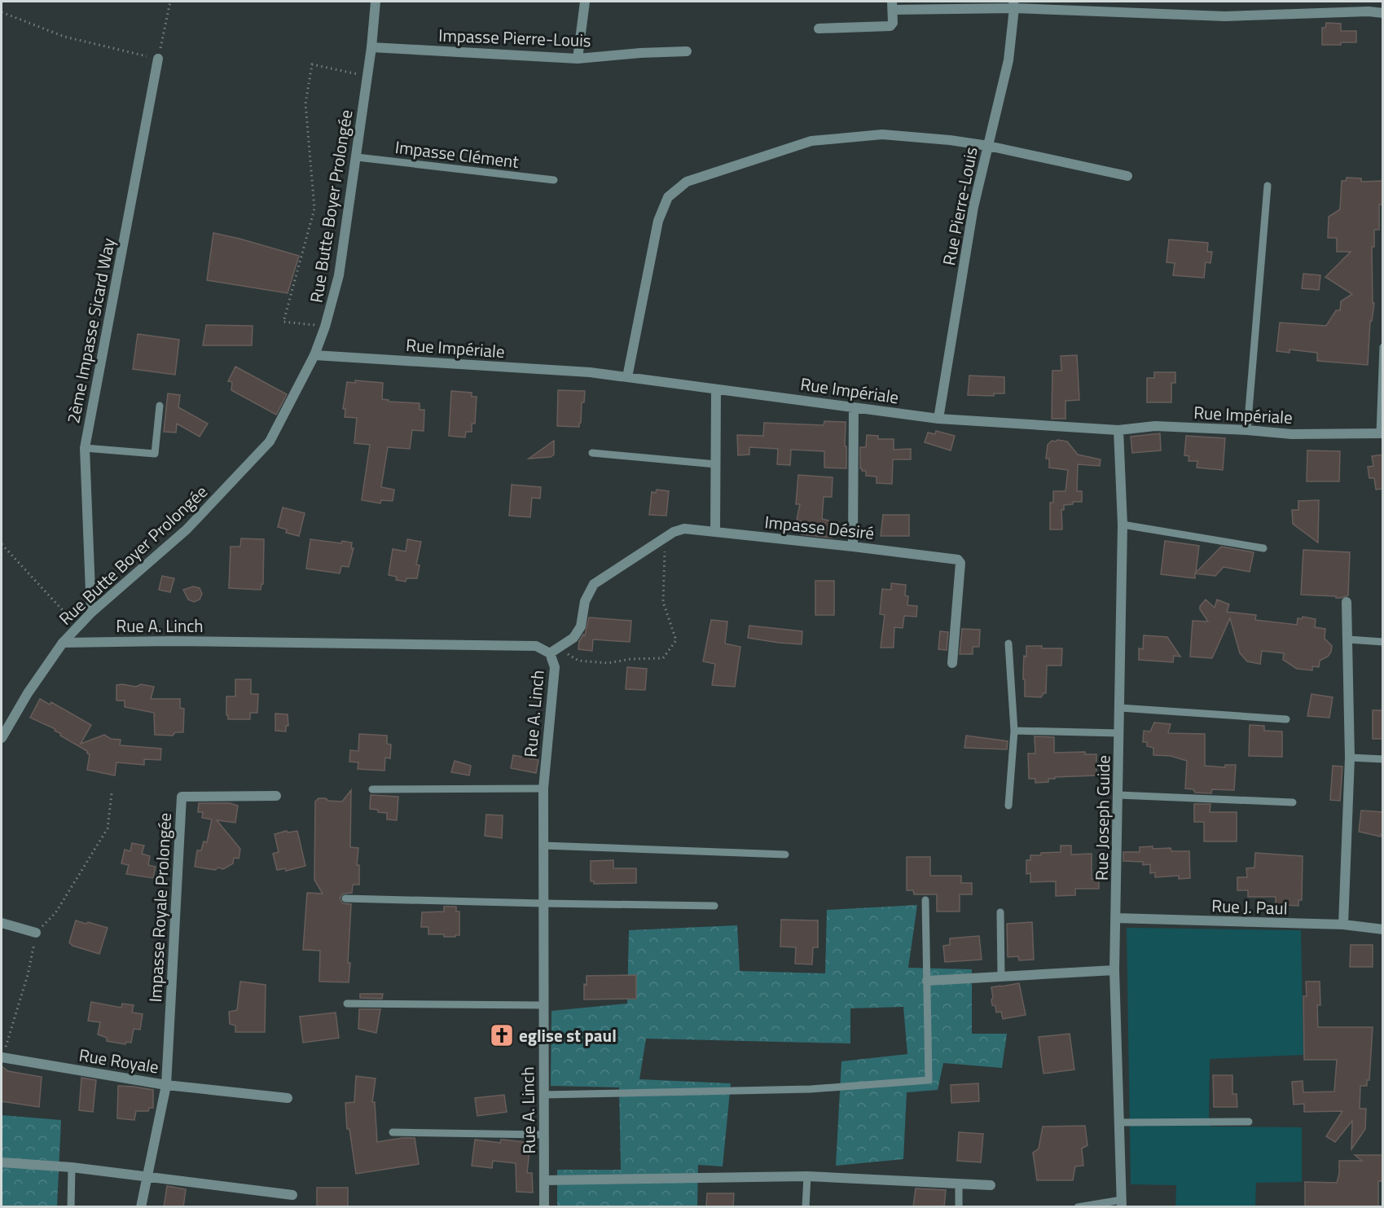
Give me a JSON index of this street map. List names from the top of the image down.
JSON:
{
  "streets": {
    "street": [
      "Impasse Pierre-Louis",
      "Rue Butte Boyer Prolongée",
      "Rue Pierre-Louis",
      "2ème Impasse Sicard Way",
      "Rue Impériale",
      "Impasse Désiré",
      "Rue A. Linch",
      "Rue Joseph Guide",
      "Rue J. Paul",
      "Impasse Royale Prolongée",
      "Rue Royale"
    ],
    "lane": ["Impasse Clément"]
  },
  "crossings": [
    ["Impasse Pierre-Louis", "Rue Butte Boyer Prolongée"],
    ["Impasse Clément", "Rue Butte Boyer Prolongée"],
    ["Rue Butte Boyer Prolongée", "2ème Impasse Sicard Way"],
    ["Rue Butte Boyer Prolongée", "Rue Impériale"],
    ["Rue Butte Boyer Prolongée", "Rue A. Linch"],
    ["Rue Pierre-Louis", "Rue Impériale"],
    ["Rue Impériale", "Rue Joseph Guide"],
    ["Impasse Désiré", "Rue A. Linch"],
    ["Rue Joseph Guide", "Rue J. Paul"],
    ["Impasse Royale Prolongée", "Rue Royale"]
  ],
  "places": {
    "church": ["eglise st paul"]
  }
}
